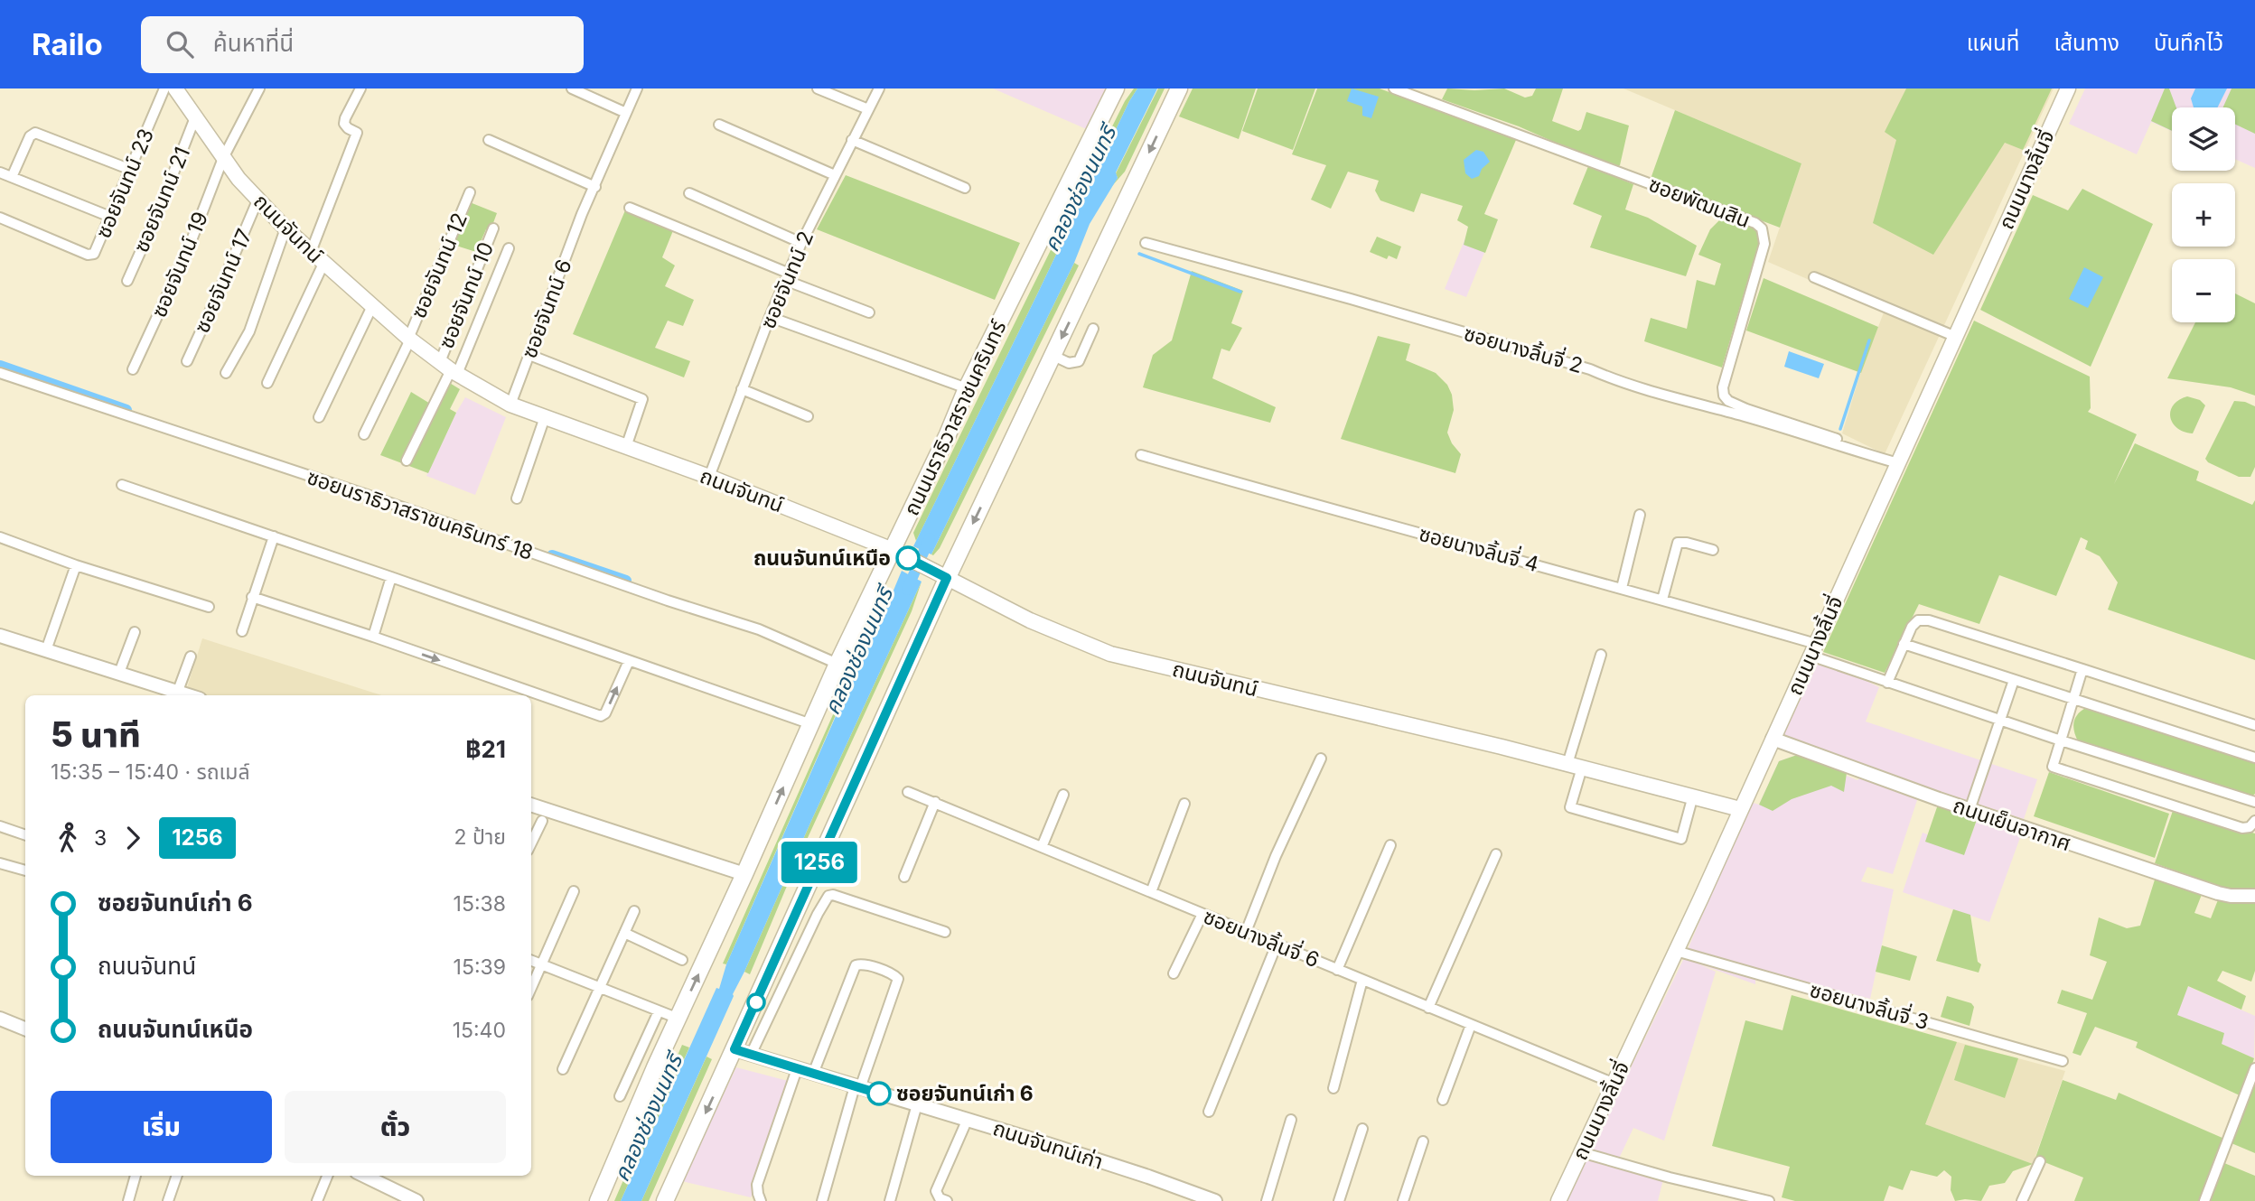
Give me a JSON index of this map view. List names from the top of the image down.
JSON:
{
  "streets": {
    "main road": ["ถนนนางลิ้นจี่", "ถนนจันทน์", "ถนนนราธิวาสราชนครินทร์"],
    "street": [
      "ซอยจันทน์ 23",
      "ซอยจันทน์ 21",
      "ซอยพัฒนสิน",
      "ซอยจันทน์ 19",
      "ซอยจันทน์ 12",
      "ซอยจันทน์ 2",
      "ซอยจันทน์ 17",
      "ซอยจันทน์ 10",
      "ซอยจันทน์ 6",
      "ซอยนางลิ้นจี่ 2",
      "ซอยนราธิวาสราชนครินทร์ 18",
      "ซอยนางลิ้นจี่ 4",
      "ถนนเย็นอากาศ",
      "ซอยนางลิ้นจี่ 6",
      "ซอยนางลิ้นจี่ 3",
      "ถนนจันทน์เก่า"
    ]
  },
  "crossings": [
    ["ถนนนางลิ้นจี่", "ถนนจันทน์"],
    ["ถนนนางลิ้นจี่", "ซอยนางลิ้นจี่ 2"],
    ["ถนนนางลิ้นจี่", "ซอยนางลิ้นจี่ 4"],
    ["ถนนนางลิ้นจี่", "ถนนเย็นอากาศ"],
    ["ถนนนางลิ้นจี่", "ซอยนางลิ้นจี่ 6"],
    ["ถนนนางลิ้นจี่", "ซอยนางลิ้นจี่ 3"],
    ["ซอยจันทน์ 21", "ถนนจันทน์"],
    ["ซอยพัฒนสิน", "ซอยนางลิ้นจี่ 2"],
    ["ถนนจันทน์", "ซอยจันทน์ 19"],
    ["ถนนจันทน์", "ซอยจันทน์ 12"],
    ["ถนนจันทน์", "ซอยจันทน์ 2"],
    ["ถนนจันทน์", "ซอยจันทน์ 17"],
    ["ถนนจันทน์", "ซอยจันทน์ 10"],
    ["ถนนจันทน์", "ซอยจันทน์ 6"],
    ["ถนนจันทน์", "ถนนนราธิวาสราชนครินทร์"],
    ["ถนนนราธิวาสราชนครินทร์", "ซอยนราธิวาสราชนครินทร์ 18"]
  ],
  "water": ["คลองช่องนนทรี"],
  "places": ["ถนนจันทน์เหนือ", "ซอยจันทน์เก่า 6"],
  "lines": ["bus line 1256"],
  "page": {
    "header": "Railo",
    "search": "ค้นหาที่นี่",
    "nav": ["แผนที่", "เส้นทาง", "บันทึกไว้"],
    "on_map": "1256",
    "map_buttons": ["+", "−"],
    "heading": ["5 นาที", "15:35 – 15:40 · รถเมล์", "฿21"],
    "legs": ["3", "1256", "2 ป้าย"],
    "list": [
      {
        "name": "ซอยจันทน์เก่า 6",
        "value": "15:38"
      },
      {
        "name": "ถนนจันทน์",
        "value": "15:39"
      },
      {
        "name": "ถนนจันทน์เหนือ",
        "value": "15:40"
      }
    ],
    "buttons": ["เริ่ม", "ตั๋ว"]
  }
}
